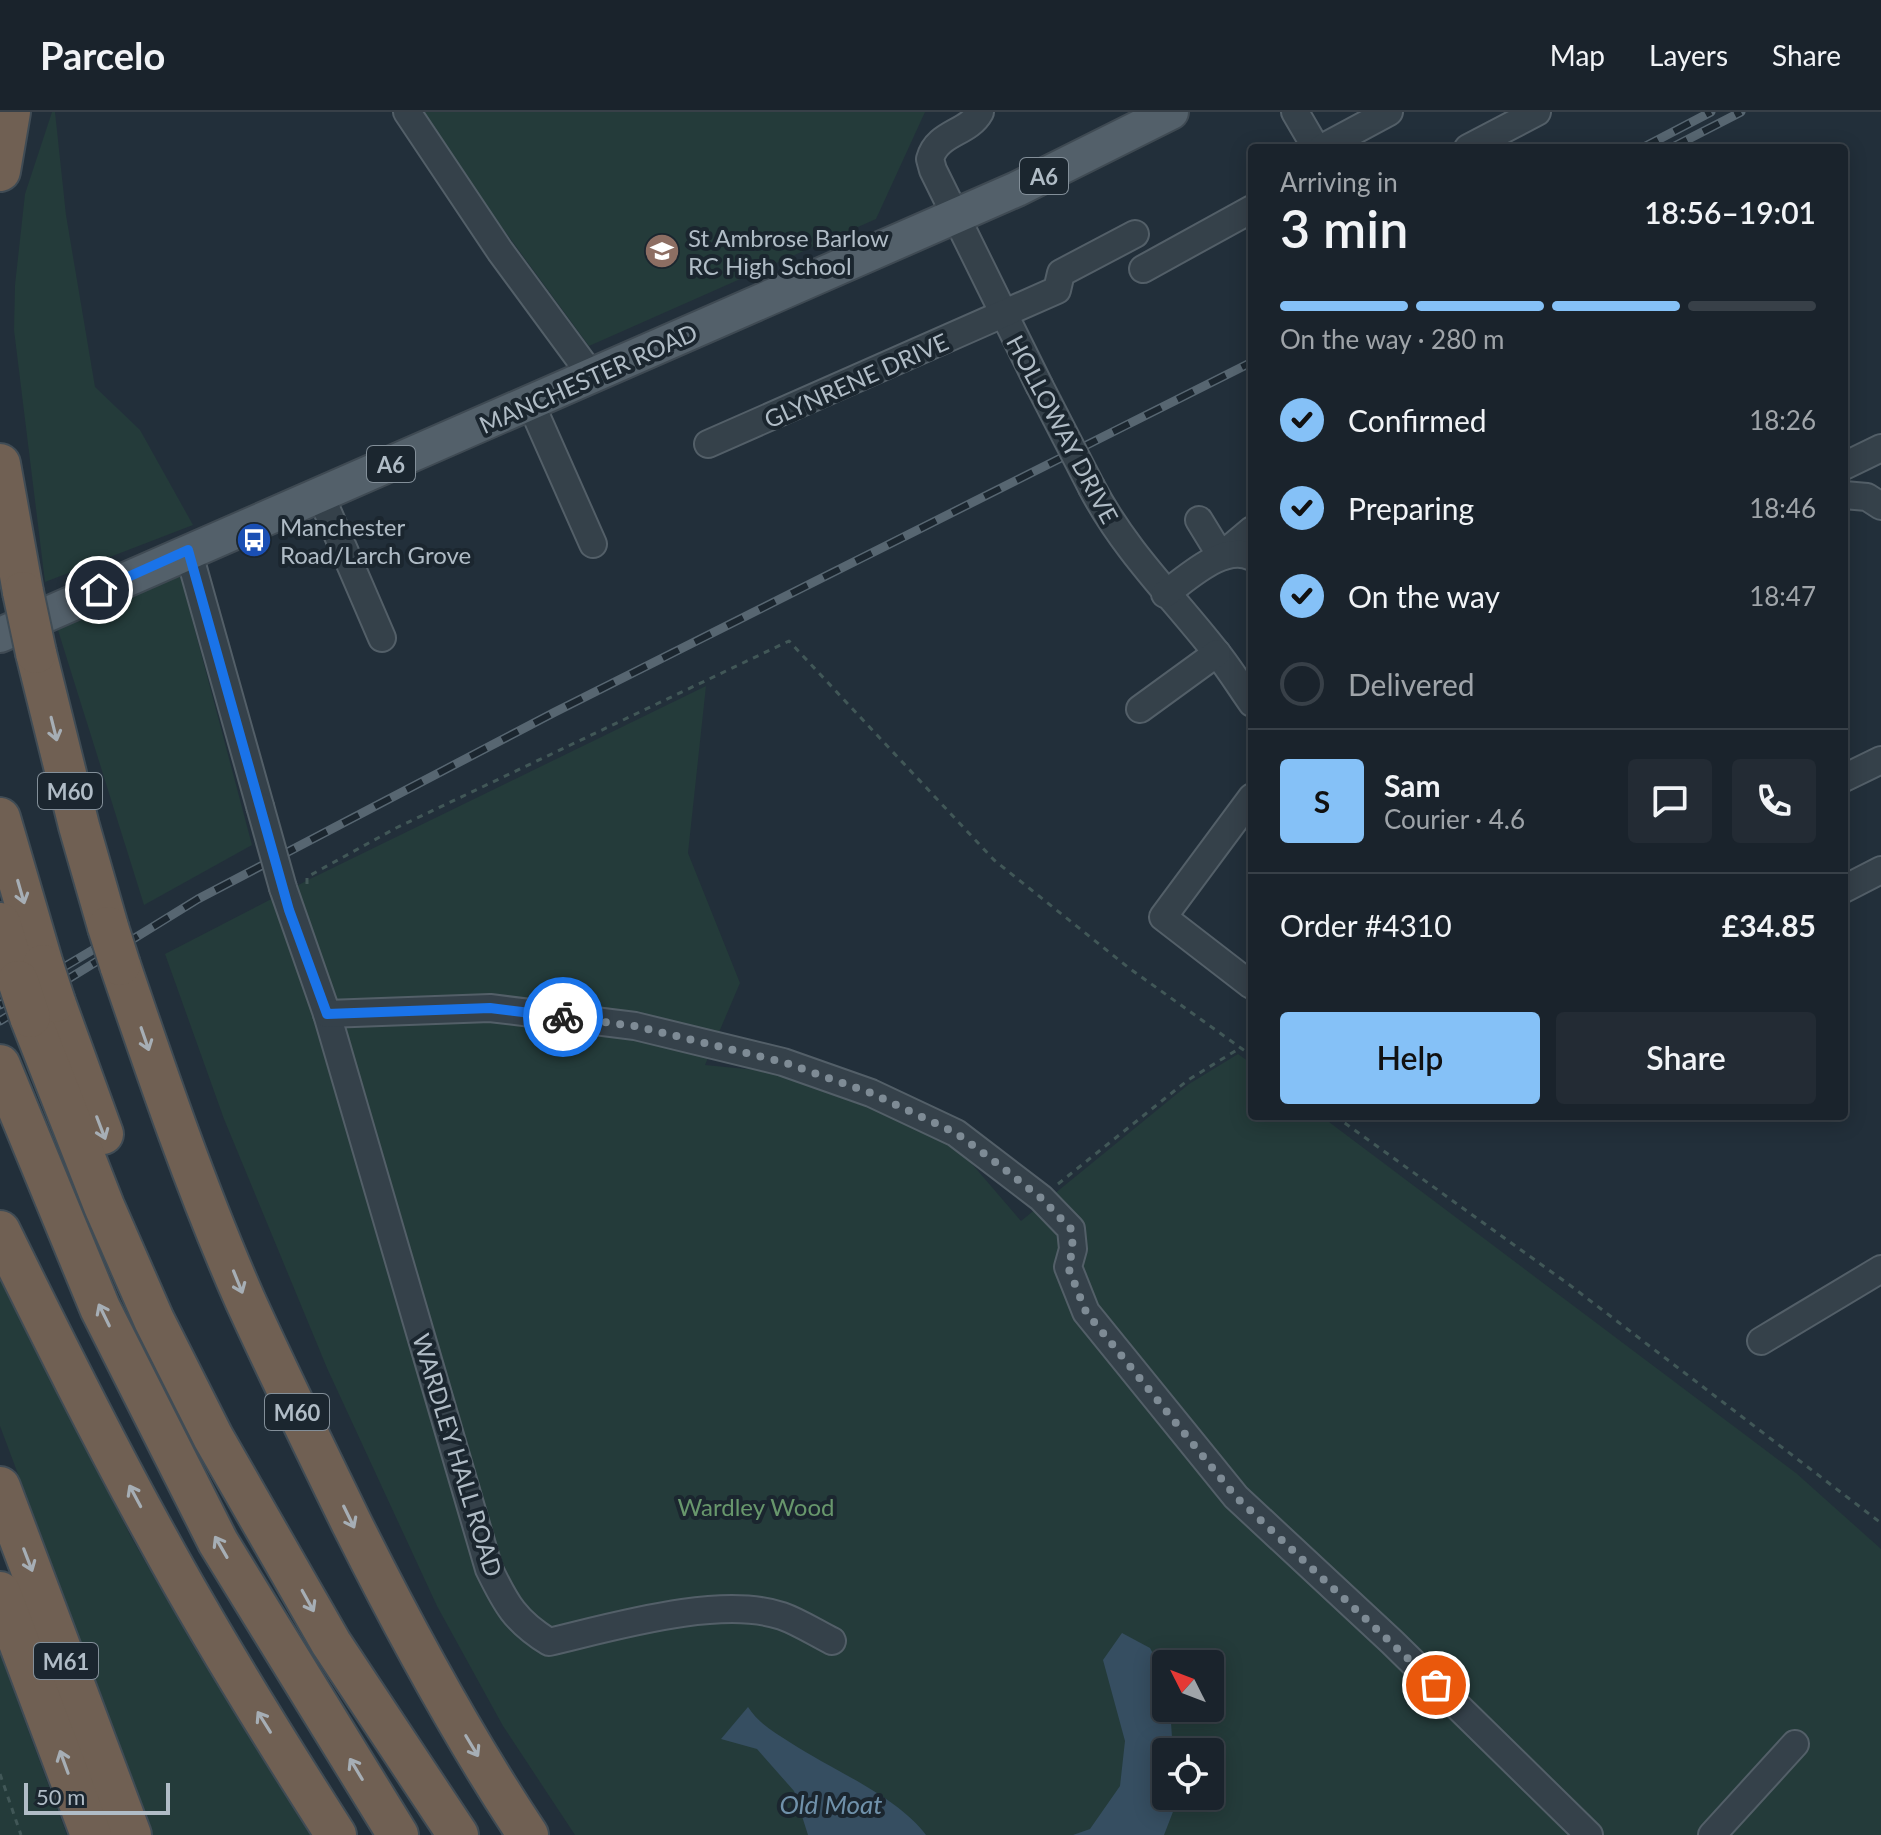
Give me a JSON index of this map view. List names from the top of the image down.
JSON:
{
  "streets": {
    "highway": ["M60", "M61"],
    "main road": ["A6", "MANCHESTER ROAD"],
    "street": ["GLYNRENE DRIVE", "HOLLOWAY DRIVE", "WARDLEY HALL ROAD"]
  },
  "crossings": [
    ["MANCHESTER ROAD", "HOLLOWAY DRIVE"],
    ["MANCHESTER ROAD", "WARDLEY HALL ROAD"],
    ["GLYNRENE DRIVE", "HOLLOWAY DRIVE"]
  ],
  "water": ["Old Moat"],
  "parks": ["Wardley Wood"],
  "places": {
    "school or university": ["St Ambrose Barlow RC High School"],
    "bus stop": ["Manchester Road/Larch Grove"]
  },
  "scale_bar": "50 m",
  "north": "top left",
  "page": {
    "header": "Parcelo",
    "nav": ["Map", "Layers", "Share"],
    "heading": ["3 min", "Arriving in", "18:56–19:01"],
    "panel": [
      "Sam",
      "Courier · 4.6",
      "Order #4310",
      "£34.85"
    ],
    "bar": "On the way · 280 m",
    "list": [
      ["Confirmed", "18:26"],
      ["Preparing", "18:46"],
      ["On the way", "18:47"],
      "Delivered"
    ],
    "round": "S",
    "buttons": ["Help", "Share"],
    "scale": "50 m"
  }
}
